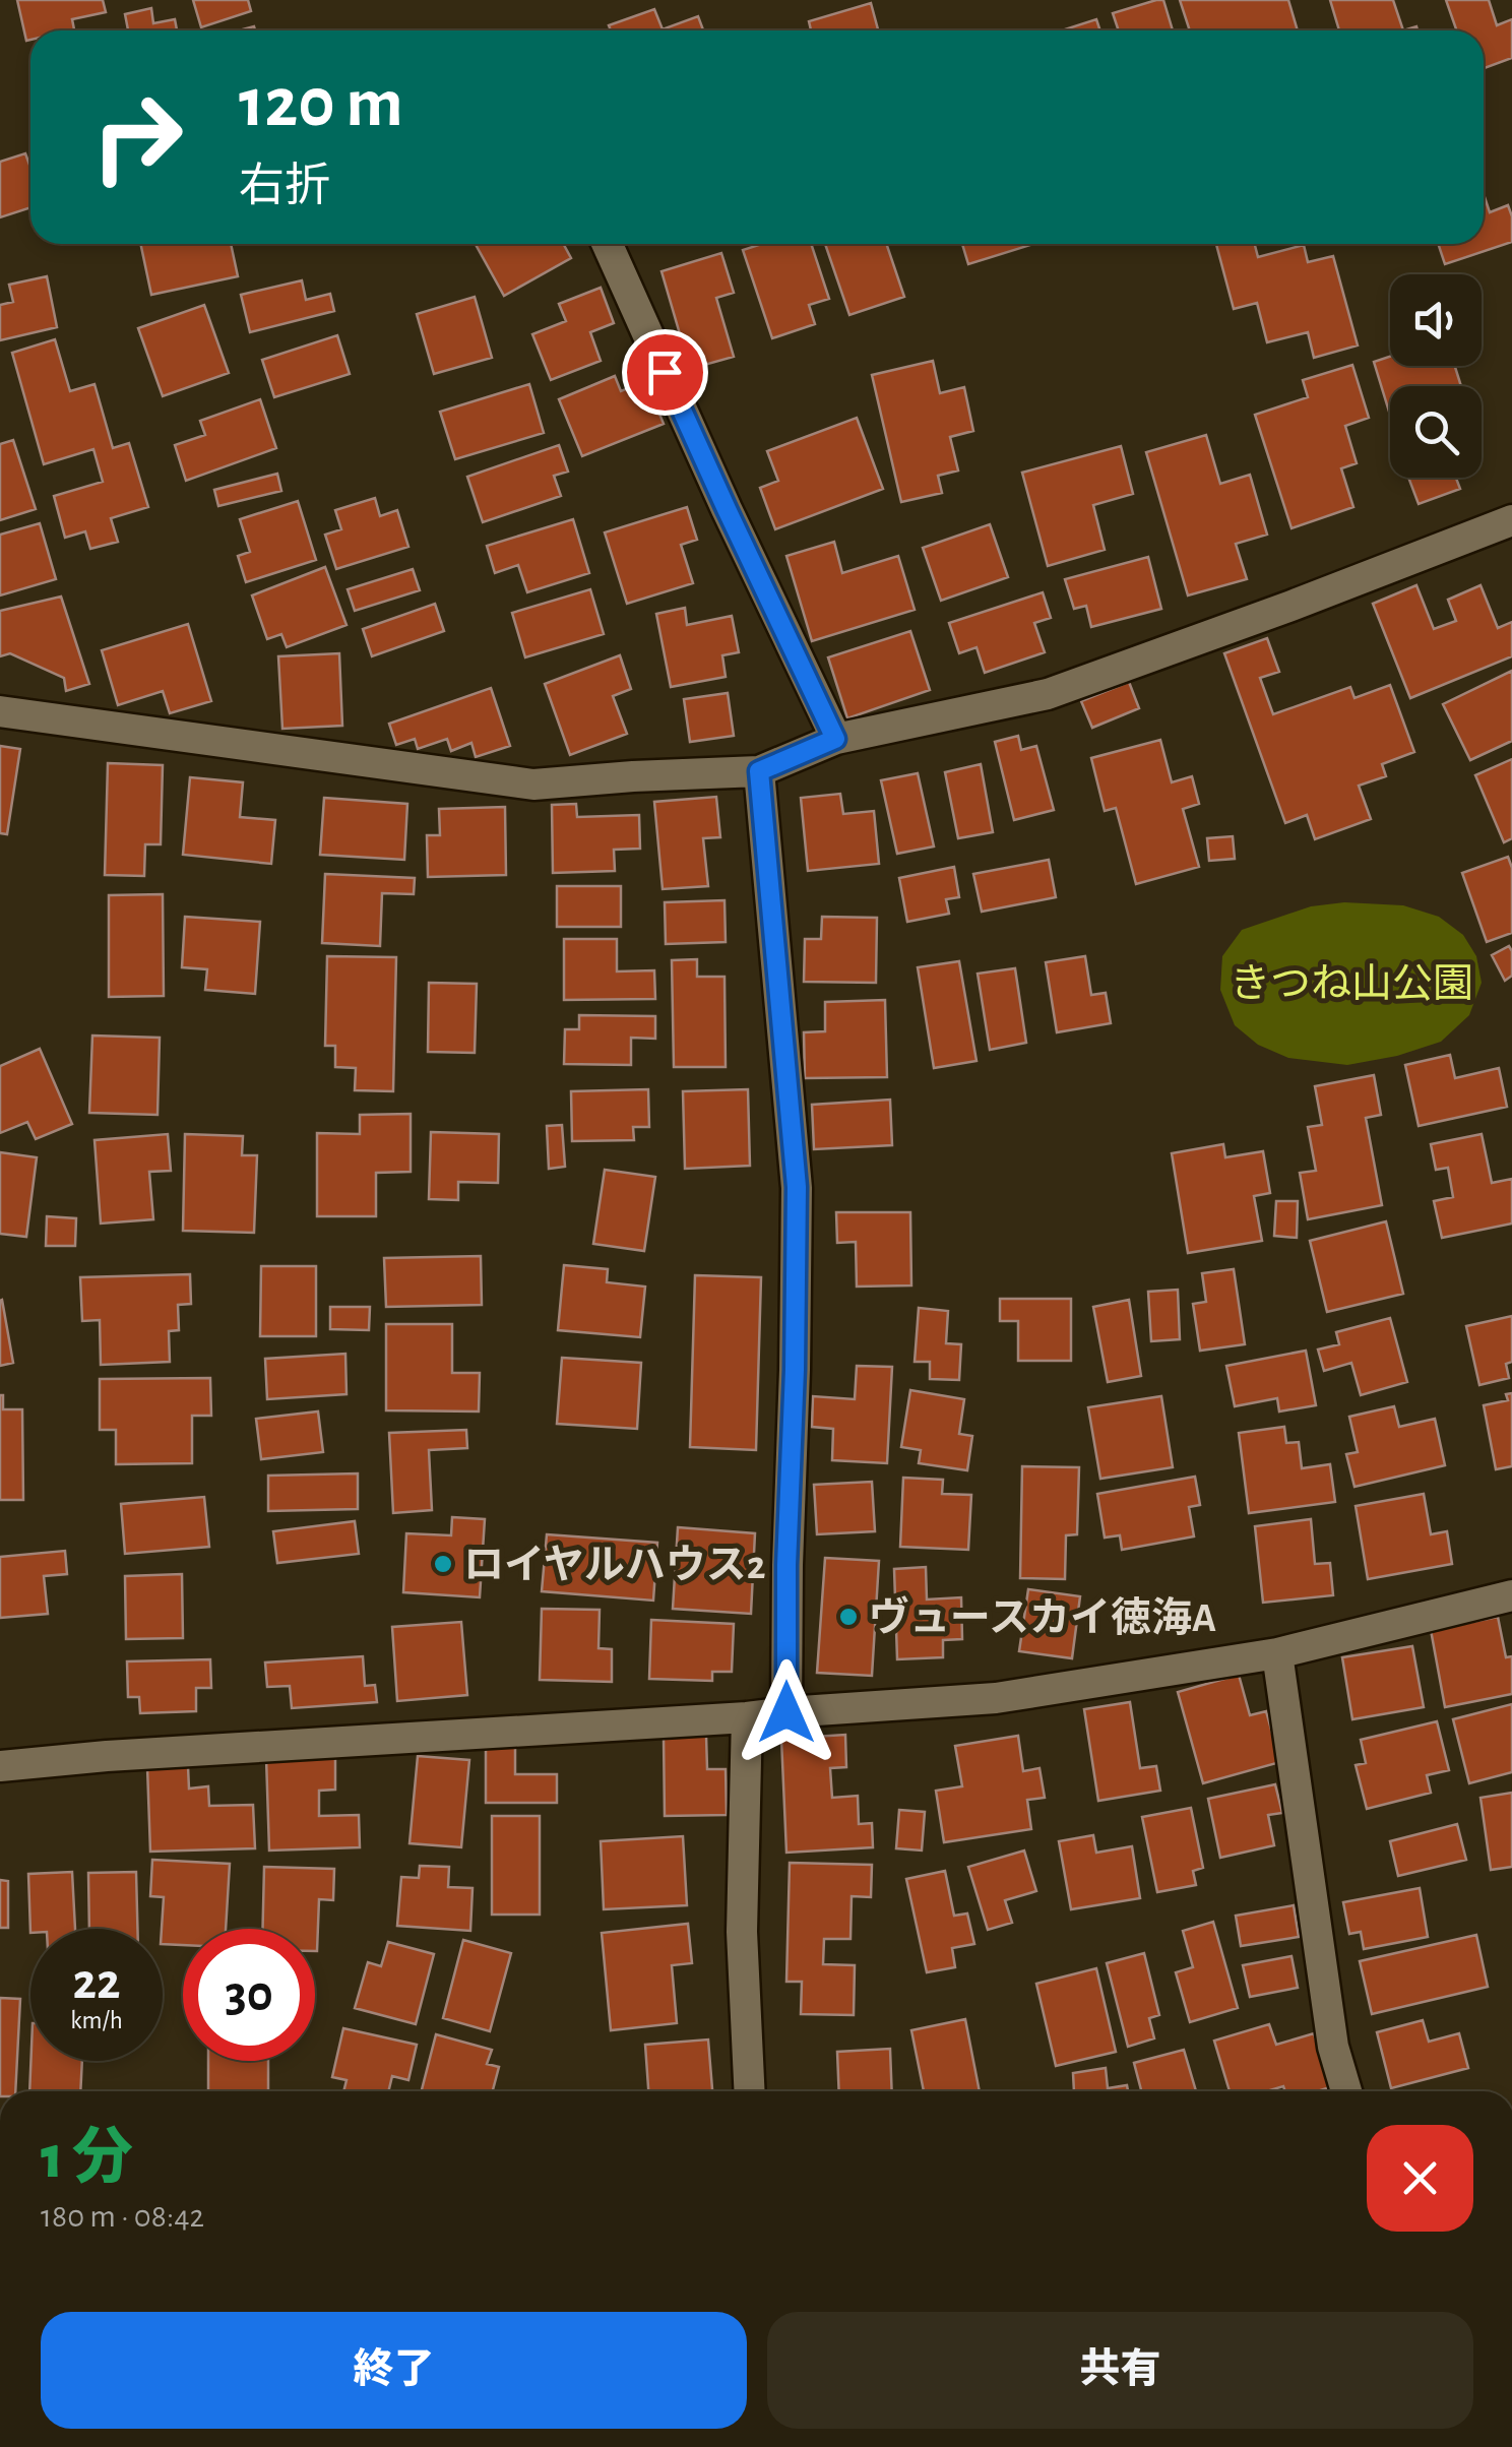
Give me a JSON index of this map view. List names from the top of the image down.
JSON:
{
  "parks": ["きつね山公園"],
  "places": ["ロイヤルハウス2", "ヴュースカイ徳海A"],
  "page": {
    "turn": ["120 m", "右折"],
    "speed": "22 km/h",
    "limit": "30",
    "heading": ["1 分", "180 m · 08:42"],
    "buttons": ["終了", "共有"]
  }
}
